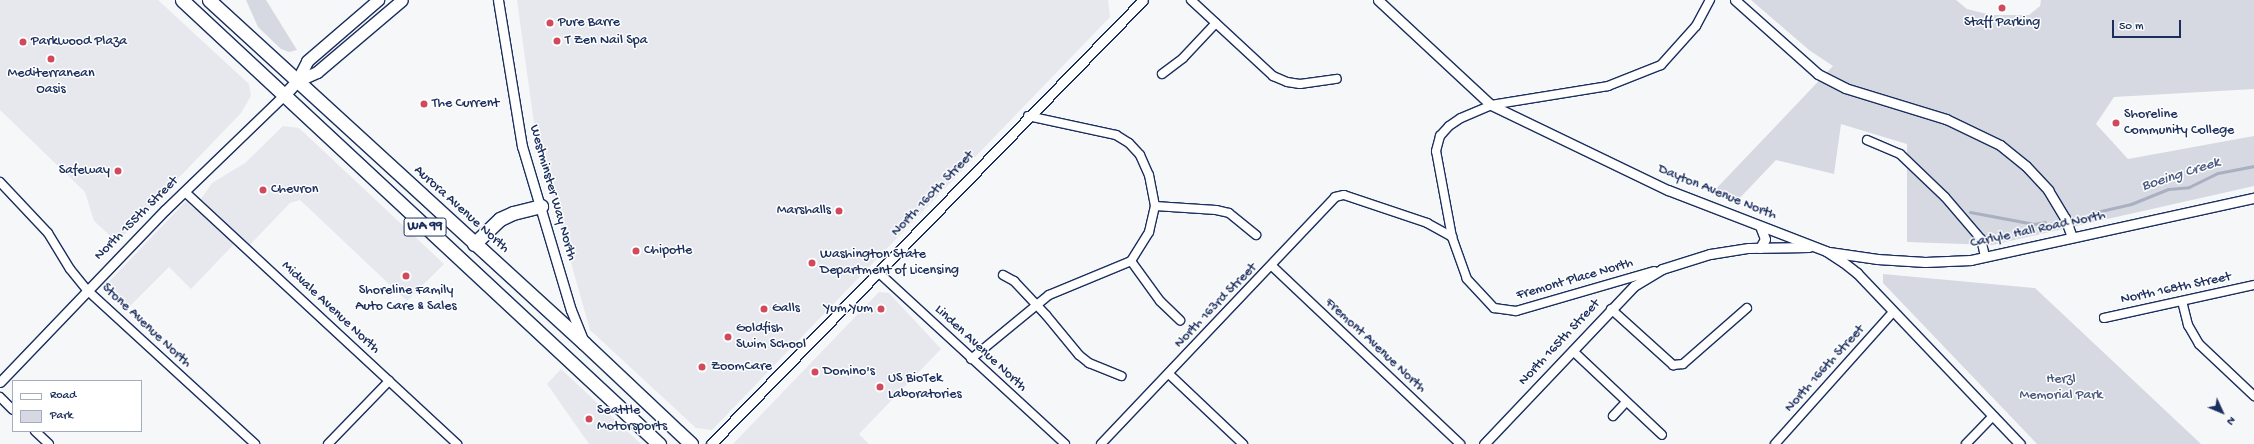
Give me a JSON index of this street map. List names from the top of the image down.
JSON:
{
  "streets": {
    "highway": ["Aurora Avenue North", "WA 99"],
    "main road": ["North 155th Street"],
    "street": [
      "Westminster Way North",
      "Dayton Avenue North",
      "North 160th Street",
      "Carlyle Hall Road North",
      "Fremont Place North",
      "North 168th Street",
      "North 163rd Street",
      "Midvale Avenue North",
      "Stone Avenue North",
      "North 165th Street",
      "Fremont Avenue North",
      "Linden Avenue North",
      "North 166th Street"
    ]
  },
  "crossings": [
    ["Westminster Way North", "Aurora Avenue North"],
    ["Dayton Avenue North", "Carlyle Hall Road North"],
    ["Dayton Avenue North", "Fremont Place North"],
    ["Dayton Avenue North", "North 166th Street"],
    ["North 160th Street", "Linden Avenue North"],
    ["Aurora Avenue North", "North 155th Street"],
    ["North 155th Street", "WA 99"],
    ["North 155th Street", "Midvale Avenue North"],
    ["North 155th Street", "Stone Avenue North"],
    ["Fremont Place North", "North 163rd Street"],
    ["Fremont Place North", "North 165th Street"],
    ["North 163rd Street", "Fremont Avenue North"]
  ],
  "water": ["Boeing Creek"],
  "parks": ["Herzl Memorial Park"],
  "places": [
    "Staff Parking",
    "Pure Barre",
    "T Zen Nail Spa",
    "Parkwood Plaza",
    "Mediterranean Oasis",
    "The Current",
    "Shoreline Community College",
    "Safeway",
    "Chevron",
    "Marshalls",
    "Chipotle",
    "Washington State Department of Licensing",
    "Shoreline Family Auto Care & Sales",
    "Galls",
    "Yum Yum",
    "Goldfish Swim School",
    "ZoomCare",
    "Domino's",
    "US BioTek Laboratories",
    "Seattle Motorsports"
  ],
  "legend": ["Road", "Park"],
  "scale_bar": "50 m",
  "north": "bottom right"
}
